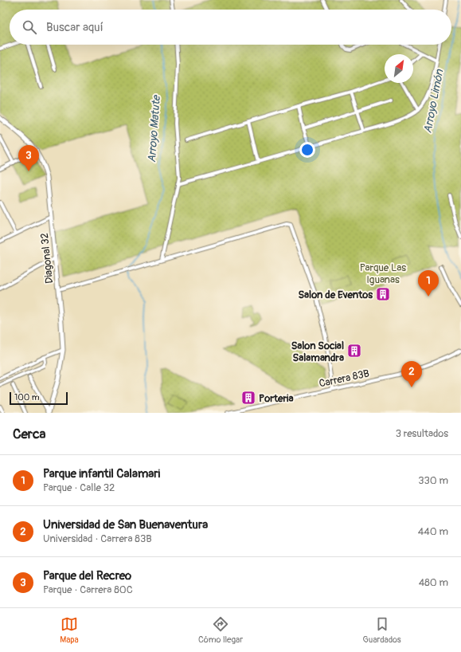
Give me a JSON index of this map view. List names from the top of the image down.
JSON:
{
  "streets": {
    "street": ["Diagonal 32", "Carrera 83B"]
  },
  "water": ["Arroyo Limón", "Arroyo Matute"],
  "parks": ["Parque Las Iguanas"],
  "places": {
    "building": ["Salon de Eventos", "Salon Social Salamandra", "Porteria"]
  },
  "scale_bar": "100 m",
  "north": "top right",
  "page": {
    "search": "Buscar aquí",
    "pins": ["3", "1", "2"],
    "scale": "100 m",
    "heading": ["Cerca", "3 resultados"],
    "list": [
      {
        "mark": "1",
        "name": "Parque infantil Calamari",
        "note": "Parque · Calle 32",
        "value": "330 m"
      },
      {
        "mark": "2",
        "name": "Universidad de San Buenaventura",
        "note": "Universidad · Carrera 83B",
        "value": "440 m"
      },
      {
        "mark": "3",
        "name": "Parque del Recreo",
        "note": "Parque · Carrera 80C",
        "value": "480 m"
      }
    ],
    "nav": ["Mapa", "Cómo llegar", "Guardados"]
  }
}
